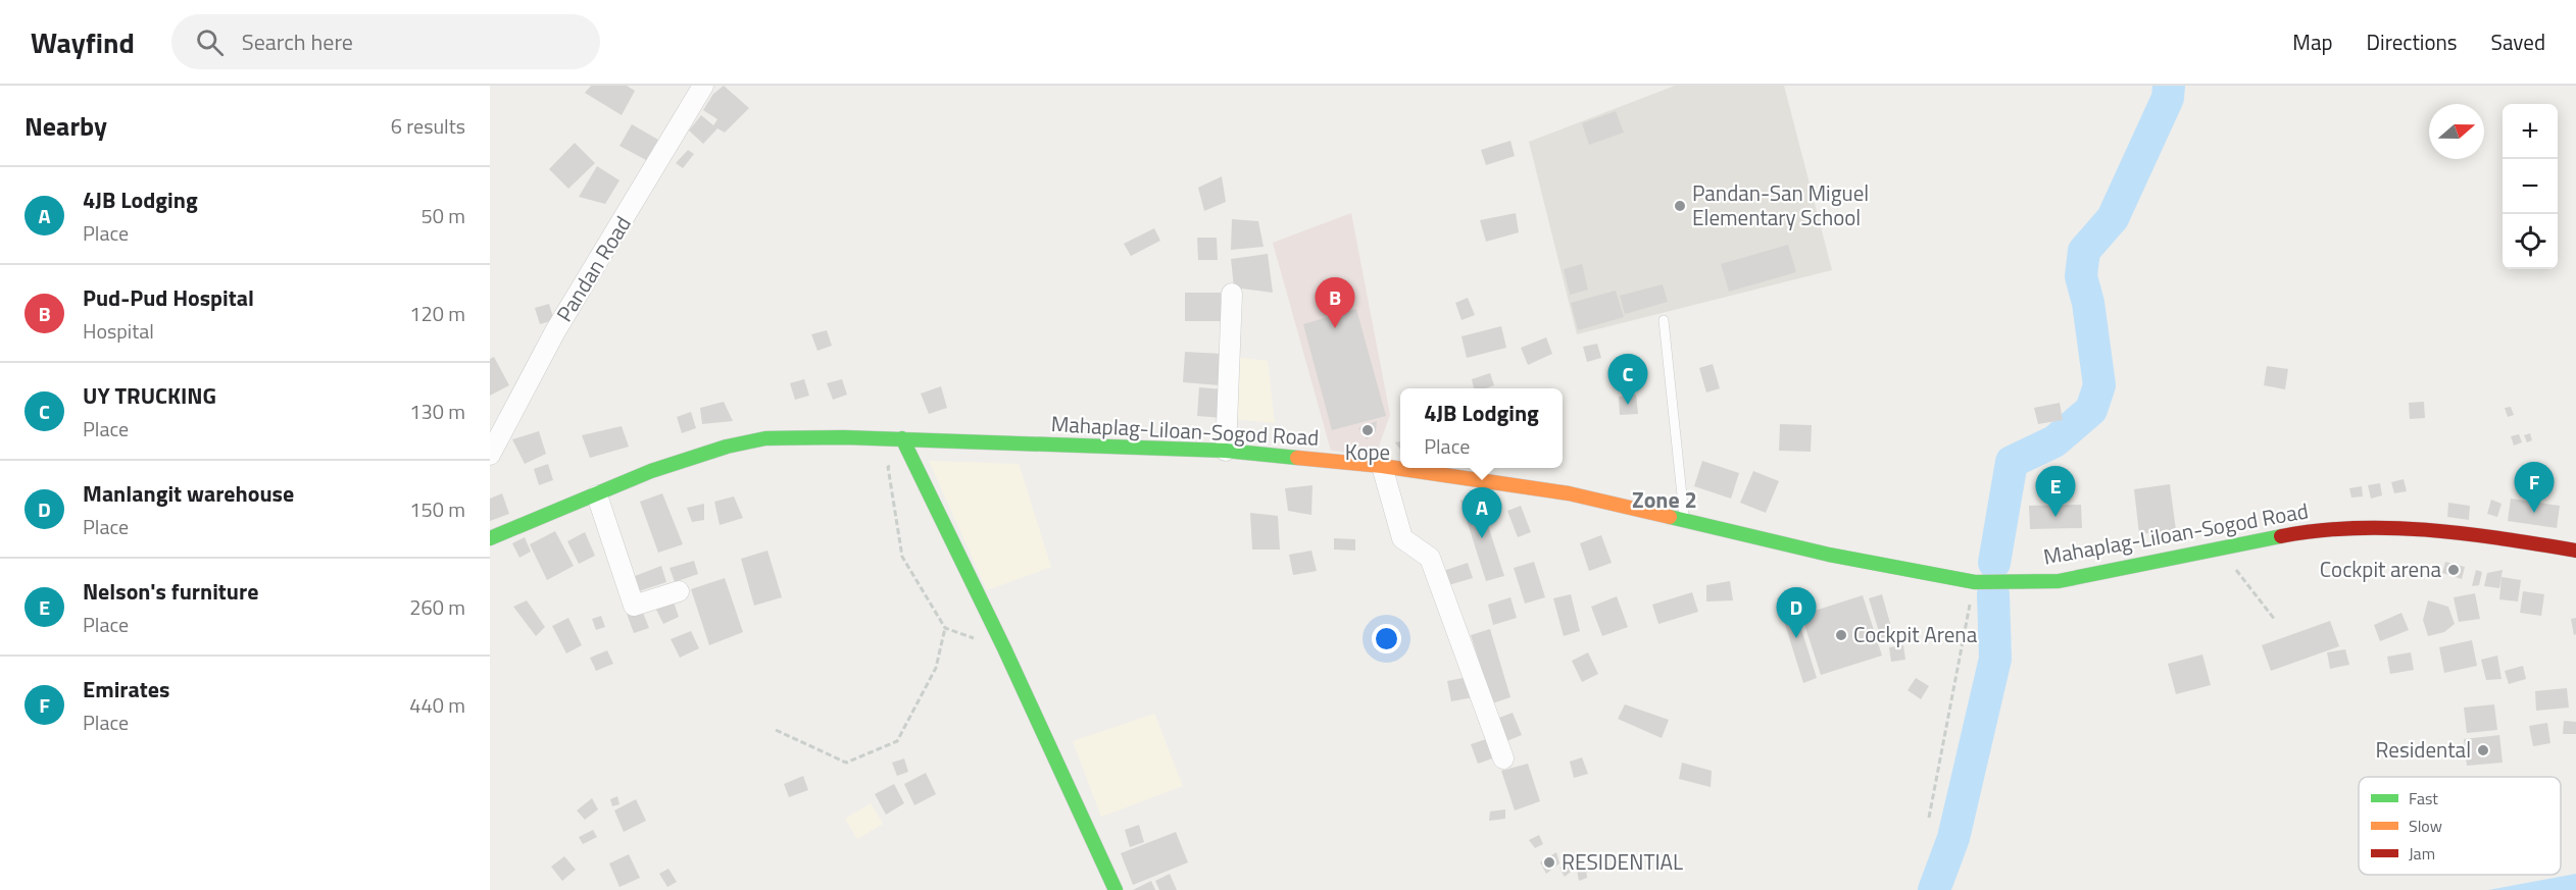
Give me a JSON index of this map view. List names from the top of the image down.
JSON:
{
  "streets": {
    "main road": ["Mahaplag-Liloan-Sogod Road"],
    "street": ["Pandan Road"]
  },
  "districts": ["Zone 2"],
  "places": [
    "Pandan-San Miguel Elementary School",
    "Kope",
    "Cockpit arena",
    "Cockpit Arena",
    "Residental",
    "RESIDENTIAL"
  ],
  "legend": ["Fast", "Slow", "Jam"],
  "north": "right",
  "page": {
    "header": "Wayfind",
    "search": "Search here",
    "nav": ["Map", "Directions", "Saved"],
    "heading": ["Nearby", "6 results"],
    "map_buttons": ["+", "−"],
    "list": [
      {
        "mark": "A",
        "name": "4JB Lodging",
        "note": "Place",
        "value": "50 m"
      },
      {
        "mark": "B",
        "name": "Pud-Pud Hospital",
        "note": "Hospital",
        "value": "120 m"
      },
      {
        "mark": "C",
        "name": "UY TRUCKING",
        "note": "Place",
        "value": "130 m"
      },
      {
        "mark": "D",
        "name": "Manlangit warehouse",
        "note": "Place",
        "value": "150 m"
      },
      {
        "mark": "E",
        "name": "Nelson's furniture",
        "note": "Place",
        "value": "260 m"
      },
      {
        "mark": "F",
        "name": "Emirates",
        "note": "Place",
        "value": "440 m"
      }
    ],
    "pins": [
      "B",
      "C",
      "F",
      "E",
      "A",
      "D"
    ],
    "popup": ["4JB Lodging", "Place"]
  }
}
